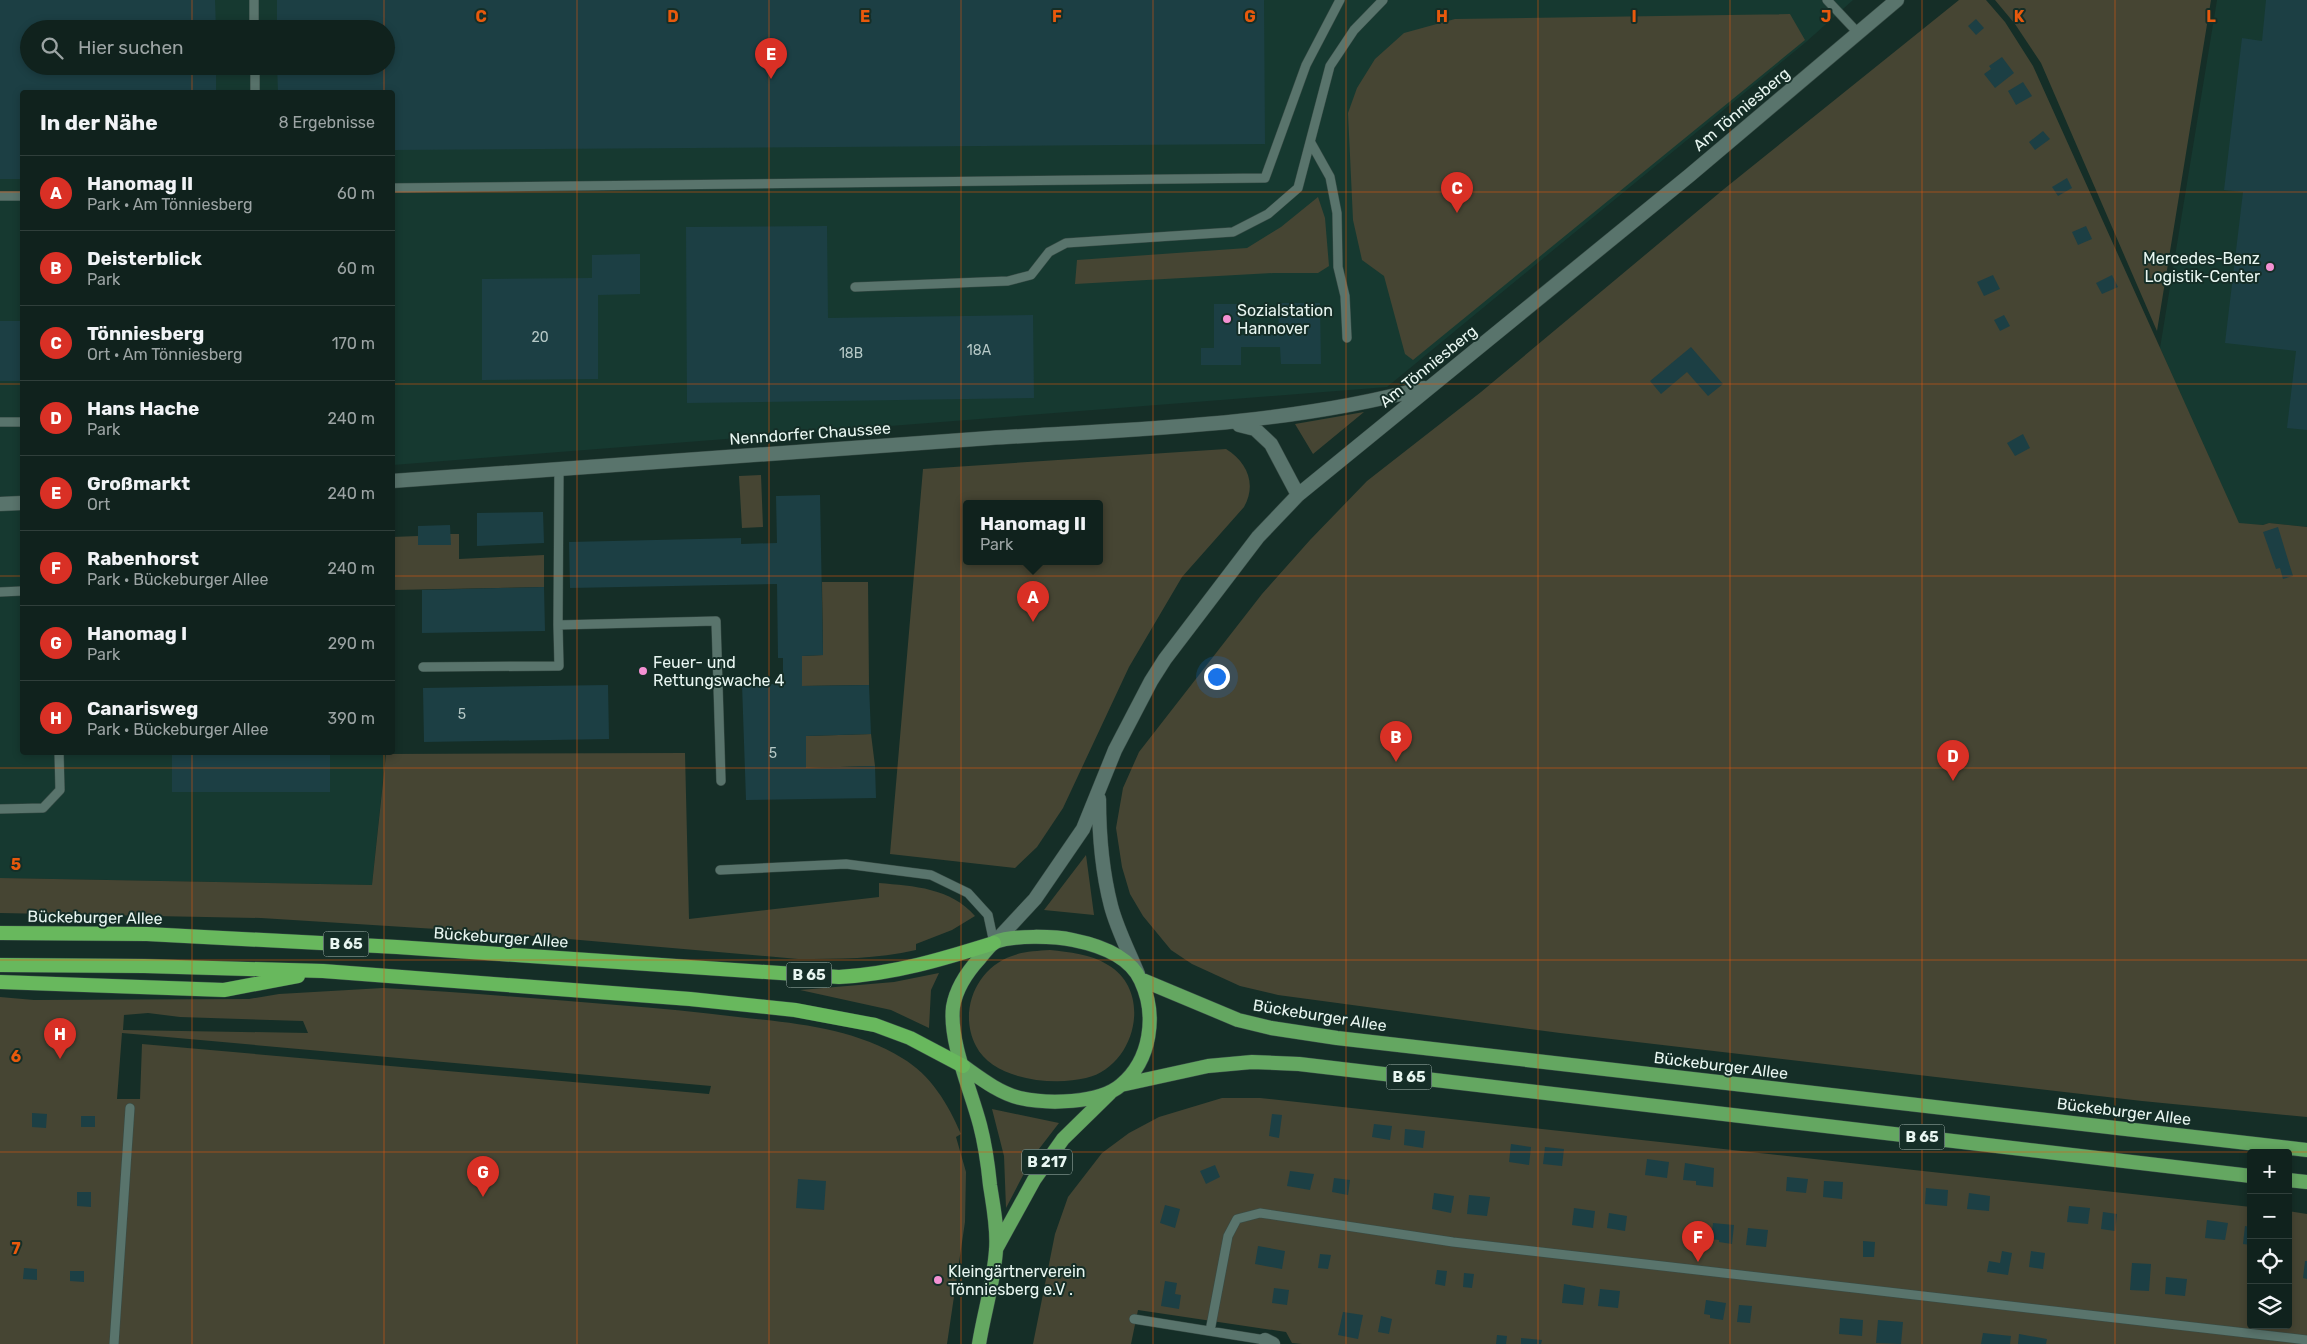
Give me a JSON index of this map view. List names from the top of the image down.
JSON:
{
  "streets": {
    "highway": ["Bückeburger Allee", "B 65"],
    "main road": ["B 217"],
    "street": ["Am Tönniesberg", "Nenndorfer Chaussee"]
  },
  "crossings": [
    ["Am Tönniesberg", "Nenndorfer Chaussee"],
    ["Am Tönniesberg", "Bückeburger Allee"],
    ["Am Tönniesberg", "B 65"],
    ["Bückeburger Allee", "B 65"],
    ["B 65", "B 217"]
  ],
  "places": [
    "Mercedes-Benz Logistik-Center",
    "Sozialstation Hannover",
    "Feuer- und Rettungswache 4",
    "Kleingärtnerverein Tönniesberg e.V ."
  ],
  "house_numbers": [
    "20",
    "18A",
    "18B",
    "5",
    "5"
  ],
  "page": {
    "search": "Hier suchen",
    "pins": [
      "E",
      "C",
      "A",
      "B",
      "D",
      "H",
      "G",
      "F"
    ],
    "heading": ["In der Nähe", "8 Ergebnisse"],
    "list": [
      {
        "mark": "A",
        "name": "Hanomag II",
        "note": "Park · Am Tönniesberg",
        "value": "60 m"
      },
      {
        "mark": "B",
        "name": "Deisterblick",
        "note": "Park",
        "value": "60 m"
      },
      {
        "mark": "C",
        "name": "Tönniesberg",
        "note": "Ort · Am Tönniesberg",
        "value": "170 m"
      },
      {
        "mark": "D",
        "name": "Hans Hache",
        "note": "Park",
        "value": "240 m"
      },
      {
        "mark": "E",
        "name": "Großmarkt",
        "note": "Ort",
        "value": "240 m"
      },
      {
        "mark": "F",
        "name": "Rabenhorst",
        "note": "Park · Bückeburger Allee",
        "value": "240 m"
      },
      {
        "mark": "G",
        "name": "Hanomag I",
        "note": "Park",
        "value": "290 m"
      },
      {
        "mark": "H",
        "name": "Canarisweg",
        "note": "Park · Bückeburger Allee",
        "value": "390 m"
      }
    ],
    "popup": ["Hanomag II", "Park"],
    "map_buttons": ["+", "−"]
  },
  "grid": {
    "columns": [
      "C",
      "D",
      "E",
      "F",
      "G",
      "H",
      "I",
      "J",
      "K",
      "L"
    ],
    "rows": ["5", "6", "7"]
  }
}
